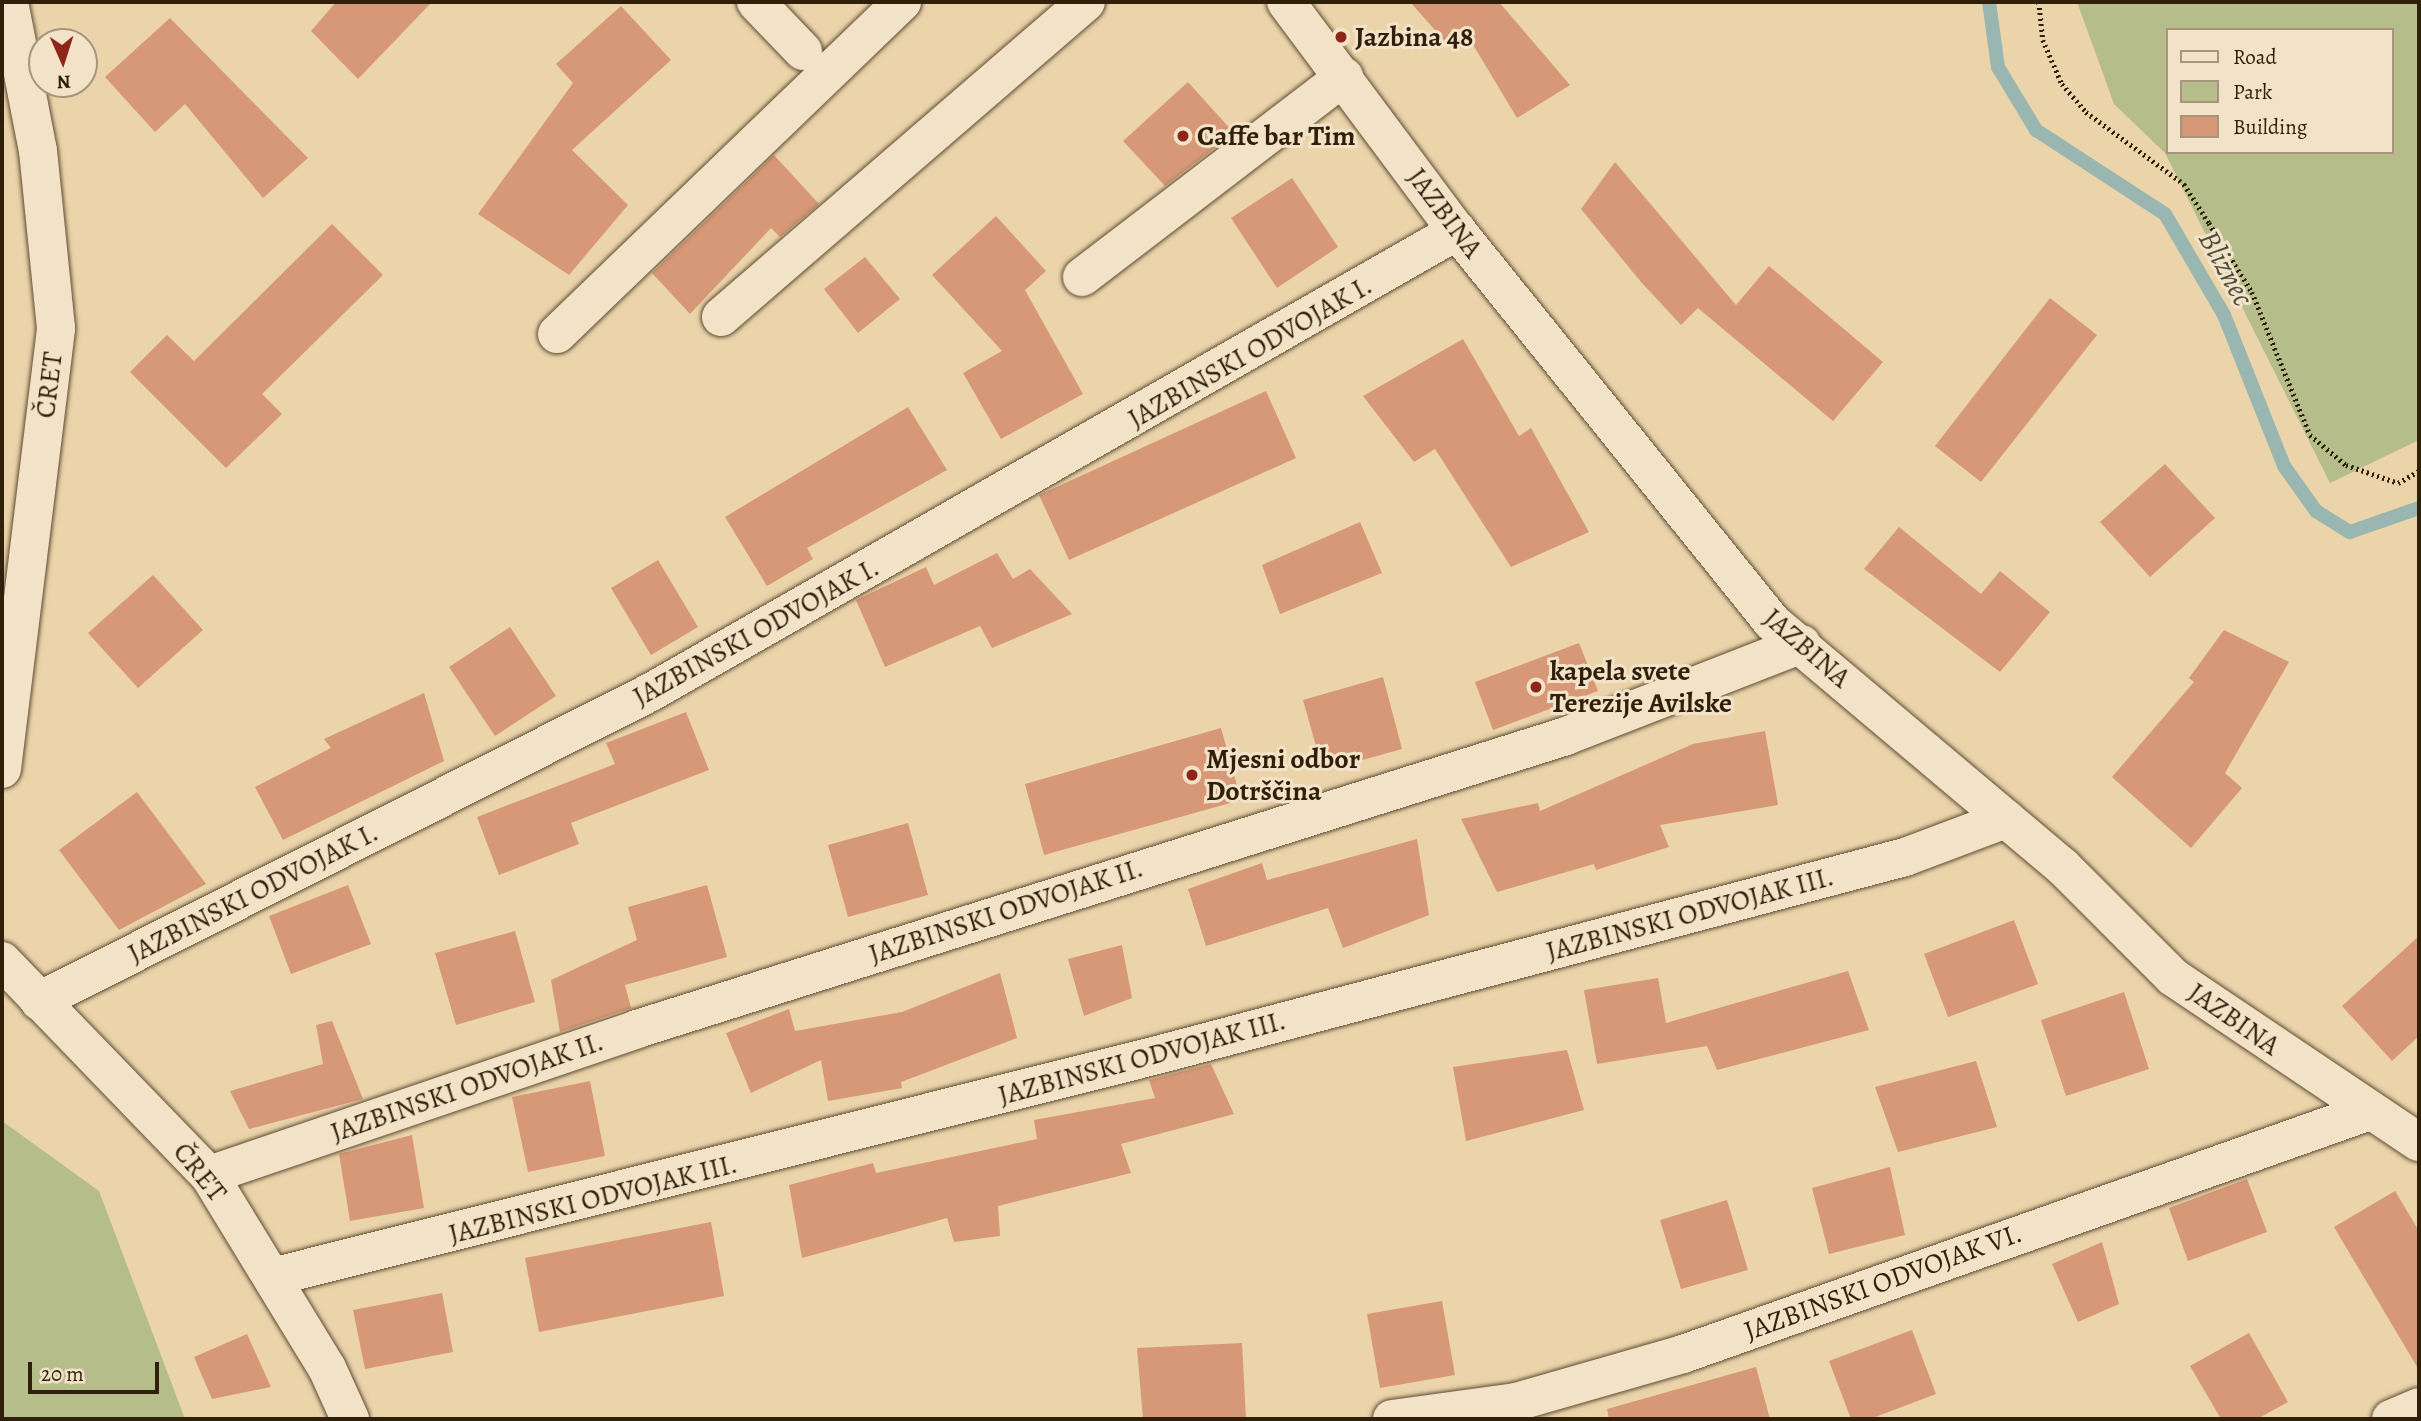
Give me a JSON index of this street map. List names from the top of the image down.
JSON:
{
  "streets": {
    "street": [
      "JAZBINA",
      "JAZBINSKI ODVOJAK I.",
      "ČRET",
      "JAZBINSKI ODVOJAK II.",
      "JAZBINSKI ODVOJAK III.",
      "JAZBINSKI ODVOJAK VI."
    ]
  },
  "crossings": [
    ["JAZBINA", "JAZBINSKI ODVOJAK I."],
    ["JAZBINA", "JAZBINSKI ODVOJAK II."],
    ["JAZBINA", "JAZBINSKI ODVOJAK III."],
    ["JAZBINA", "JAZBINSKI ODVOJAK VI."],
    ["JAZBINSKI ODVOJAK I.", "ČRET"],
    ["ČRET", "JAZBINSKI ODVOJAK II."],
    ["ČRET", "JAZBINSKI ODVOJAK III."]
  ],
  "water": ["Bliznec"],
  "places": [
    "Jazbina 48",
    "Caffe bar Tim",
    "kapela svete Terezije Avilske",
    "Mjesni odbor Dotrščina"
  ],
  "legend": ["Road", "Park", "Building"],
  "scale_bar": "20 m",
  "north": "bottom"
}
